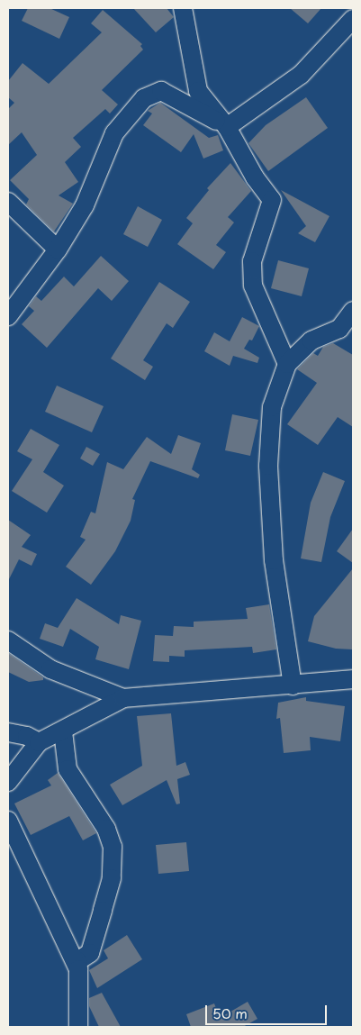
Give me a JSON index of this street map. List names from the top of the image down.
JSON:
{
  "scale_bar": "50 m"
}
